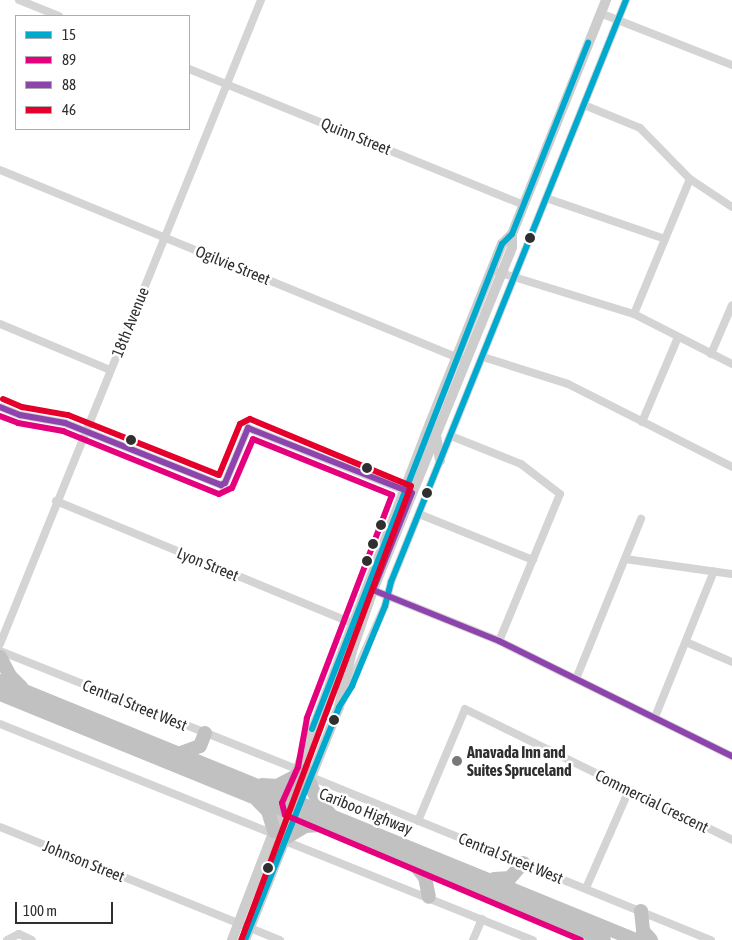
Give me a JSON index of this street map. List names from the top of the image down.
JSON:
{
  "streets": {
    "highway": ["Cariboo Highway"],
    "street": [
      "Quinn Street",
      "Ogilvie Street",
      "18th Avenue",
      "Lyon Street",
      "Central Street West",
      "Commercial Crescent",
      "Johnson Street"
    ]
  },
  "crossings": [
    ["Quinn Street", "18th Avenue"],
    ["Ogilvie Street", "18th Avenue"],
    ["18th Avenue", "Lyon Street"],
    ["Central Street West", "Commercial Crescent"]
  ],
  "places": ["Anavada Inn and Suites Spruceland"],
  "lines": [
    "transit line 15",
    "transit line 46",
    "transit line 88",
    "transit line 89"
  ],
  "legend": [
    "15",
    "89",
    "88",
    "46"
  ],
  "scale_bar": "100 m"
}
